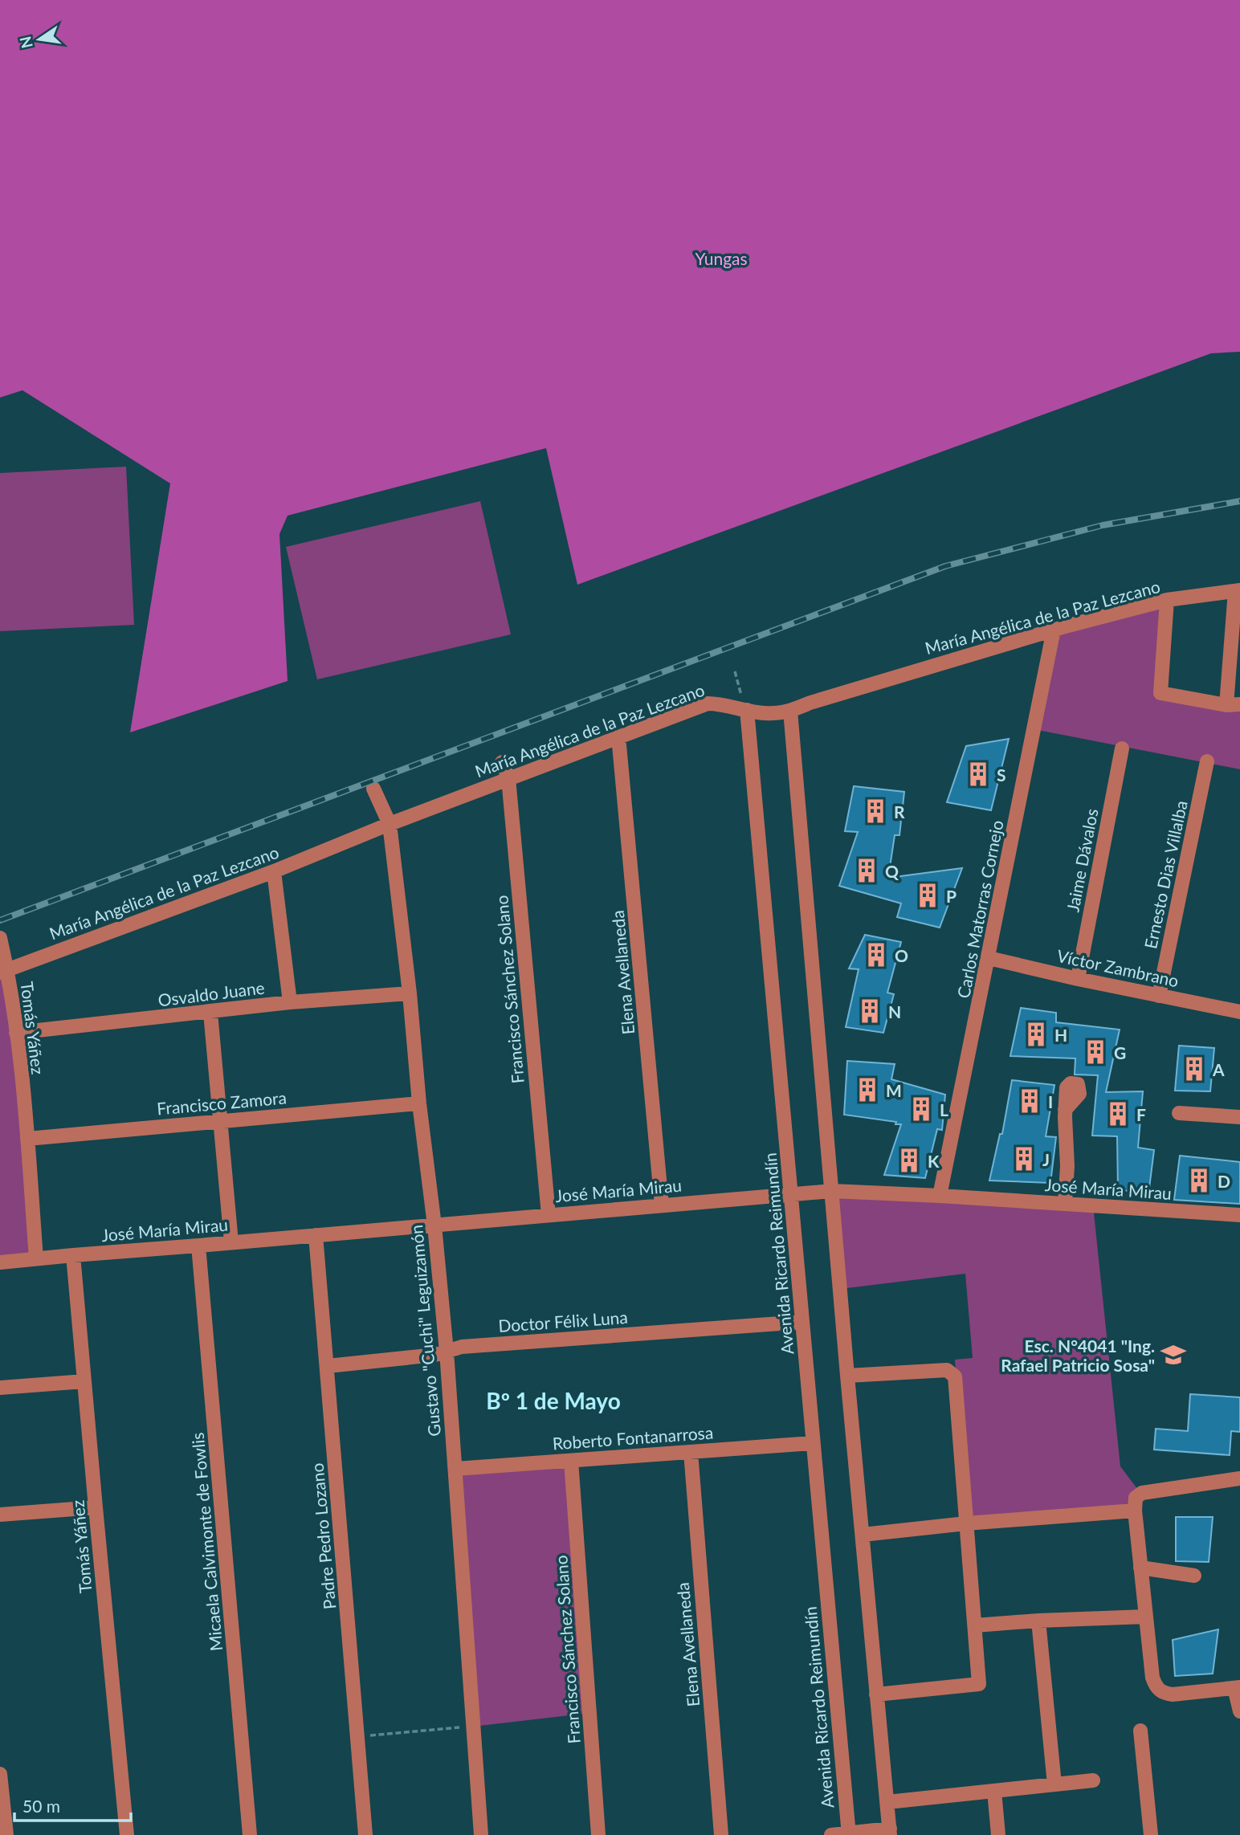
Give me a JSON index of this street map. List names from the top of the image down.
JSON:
{
  "streets": {
    "street": [
      "María Angélica de la Paz Lezcano",
      "Jaime Dávalos",
      "Ernesto Dias Villalba",
      "Carlos Matorras Cornejo",
      "Víctor Zambrano",
      "Elena Avellaneda",
      "Francisco Sánchez Solano",
      "Osvaldo Juane",
      "Tomás Yáñez",
      "Francisco Zamora",
      "José María Mirau",
      "Avenida Ricardo Reimundín",
      "Doctor Félix Luna",
      "Gustavo \"Cuchi\" Leguizamón",
      "Roberto Fontanarrosa",
      "Padre Pedro Lozano",
      "Micaela Calvimonte de Fowlis"
    ]
  },
  "crossings": [
    ["María Angélica de la Paz Lezcano", "Carlos Matorras Cornejo"],
    ["María Angélica de la Paz Lezcano", "Elena Avellaneda"],
    ["María Angélica de la Paz Lezcano", "Francisco Sánchez Solano"],
    ["María Angélica de la Paz Lezcano", "Tomás Yáñez"],
    ["María Angélica de la Paz Lezcano", "Avenida Ricardo Reimundín"],
    ["María Angélica de la Paz Lezcano", "Gustavo \"Cuchi\" Leguizamón"],
    ["Jaime Dávalos", "Víctor Zambrano"],
    ["Ernesto Dias Villalba", "Víctor Zambrano"],
    ["Carlos Matorras Cornejo", "Víctor Zambrano"],
    ["Carlos Matorras Cornejo", "José María Mirau"],
    ["Elena Avellaneda", "José María Mirau"],
    ["Elena Avellaneda", "Roberto Fontanarrosa"],
    ["Francisco Sánchez Solano", "José María Mirau"],
    ["Francisco Sánchez Solano", "Roberto Fontanarrosa"],
    ["Osvaldo Juane", "Tomás Yáñez"],
    ["Osvaldo Juane", "Gustavo \"Cuchi\" Leguizamón"],
    ["Tomás Yáñez", "Francisco Zamora"],
    ["Tomás Yáñez", "José María Mirau"],
    ["Francisco Zamora", "Gustavo \"Cuchi\" Leguizamón"],
    ["José María Mirau", "Avenida Ricardo Reimundín"],
    ["José María Mirau", "Gustavo \"Cuchi\" Leguizamón"],
    ["José María Mirau", "Padre Pedro Lozano"],
    ["José María Mirau", "Micaela Calvimonte de Fowlis"],
    ["Avenida Ricardo Reimundín", "Doctor Félix Luna"],
    ["Avenida Ricardo Reimundín", "Roberto Fontanarrosa"],
    ["Doctor Félix Luna", "Gustavo \"Cuchi\" Leguizamón"],
    ["Doctor Félix Luna", "Padre Pedro Lozano"],
    ["Gustavo \"Cuchi\" Leguizamón", "Roberto Fontanarrosa"]
  ],
  "districts": ["Bº 1 de Mayo"],
  "parks": ["Yungas"],
  "places": {
    "building": [
      "S",
      "R",
      "Q",
      "P",
      "O",
      "N",
      "H",
      "G",
      "A",
      "M",
      "I",
      "L",
      "F",
      "J",
      "K",
      "D"
    ],
    "school or university": ["Esc. N°4041 \"Ing. Rafael Patricio Sosa\""]
  },
  "scale_bar": "50 m",
  "north": "left"
}
